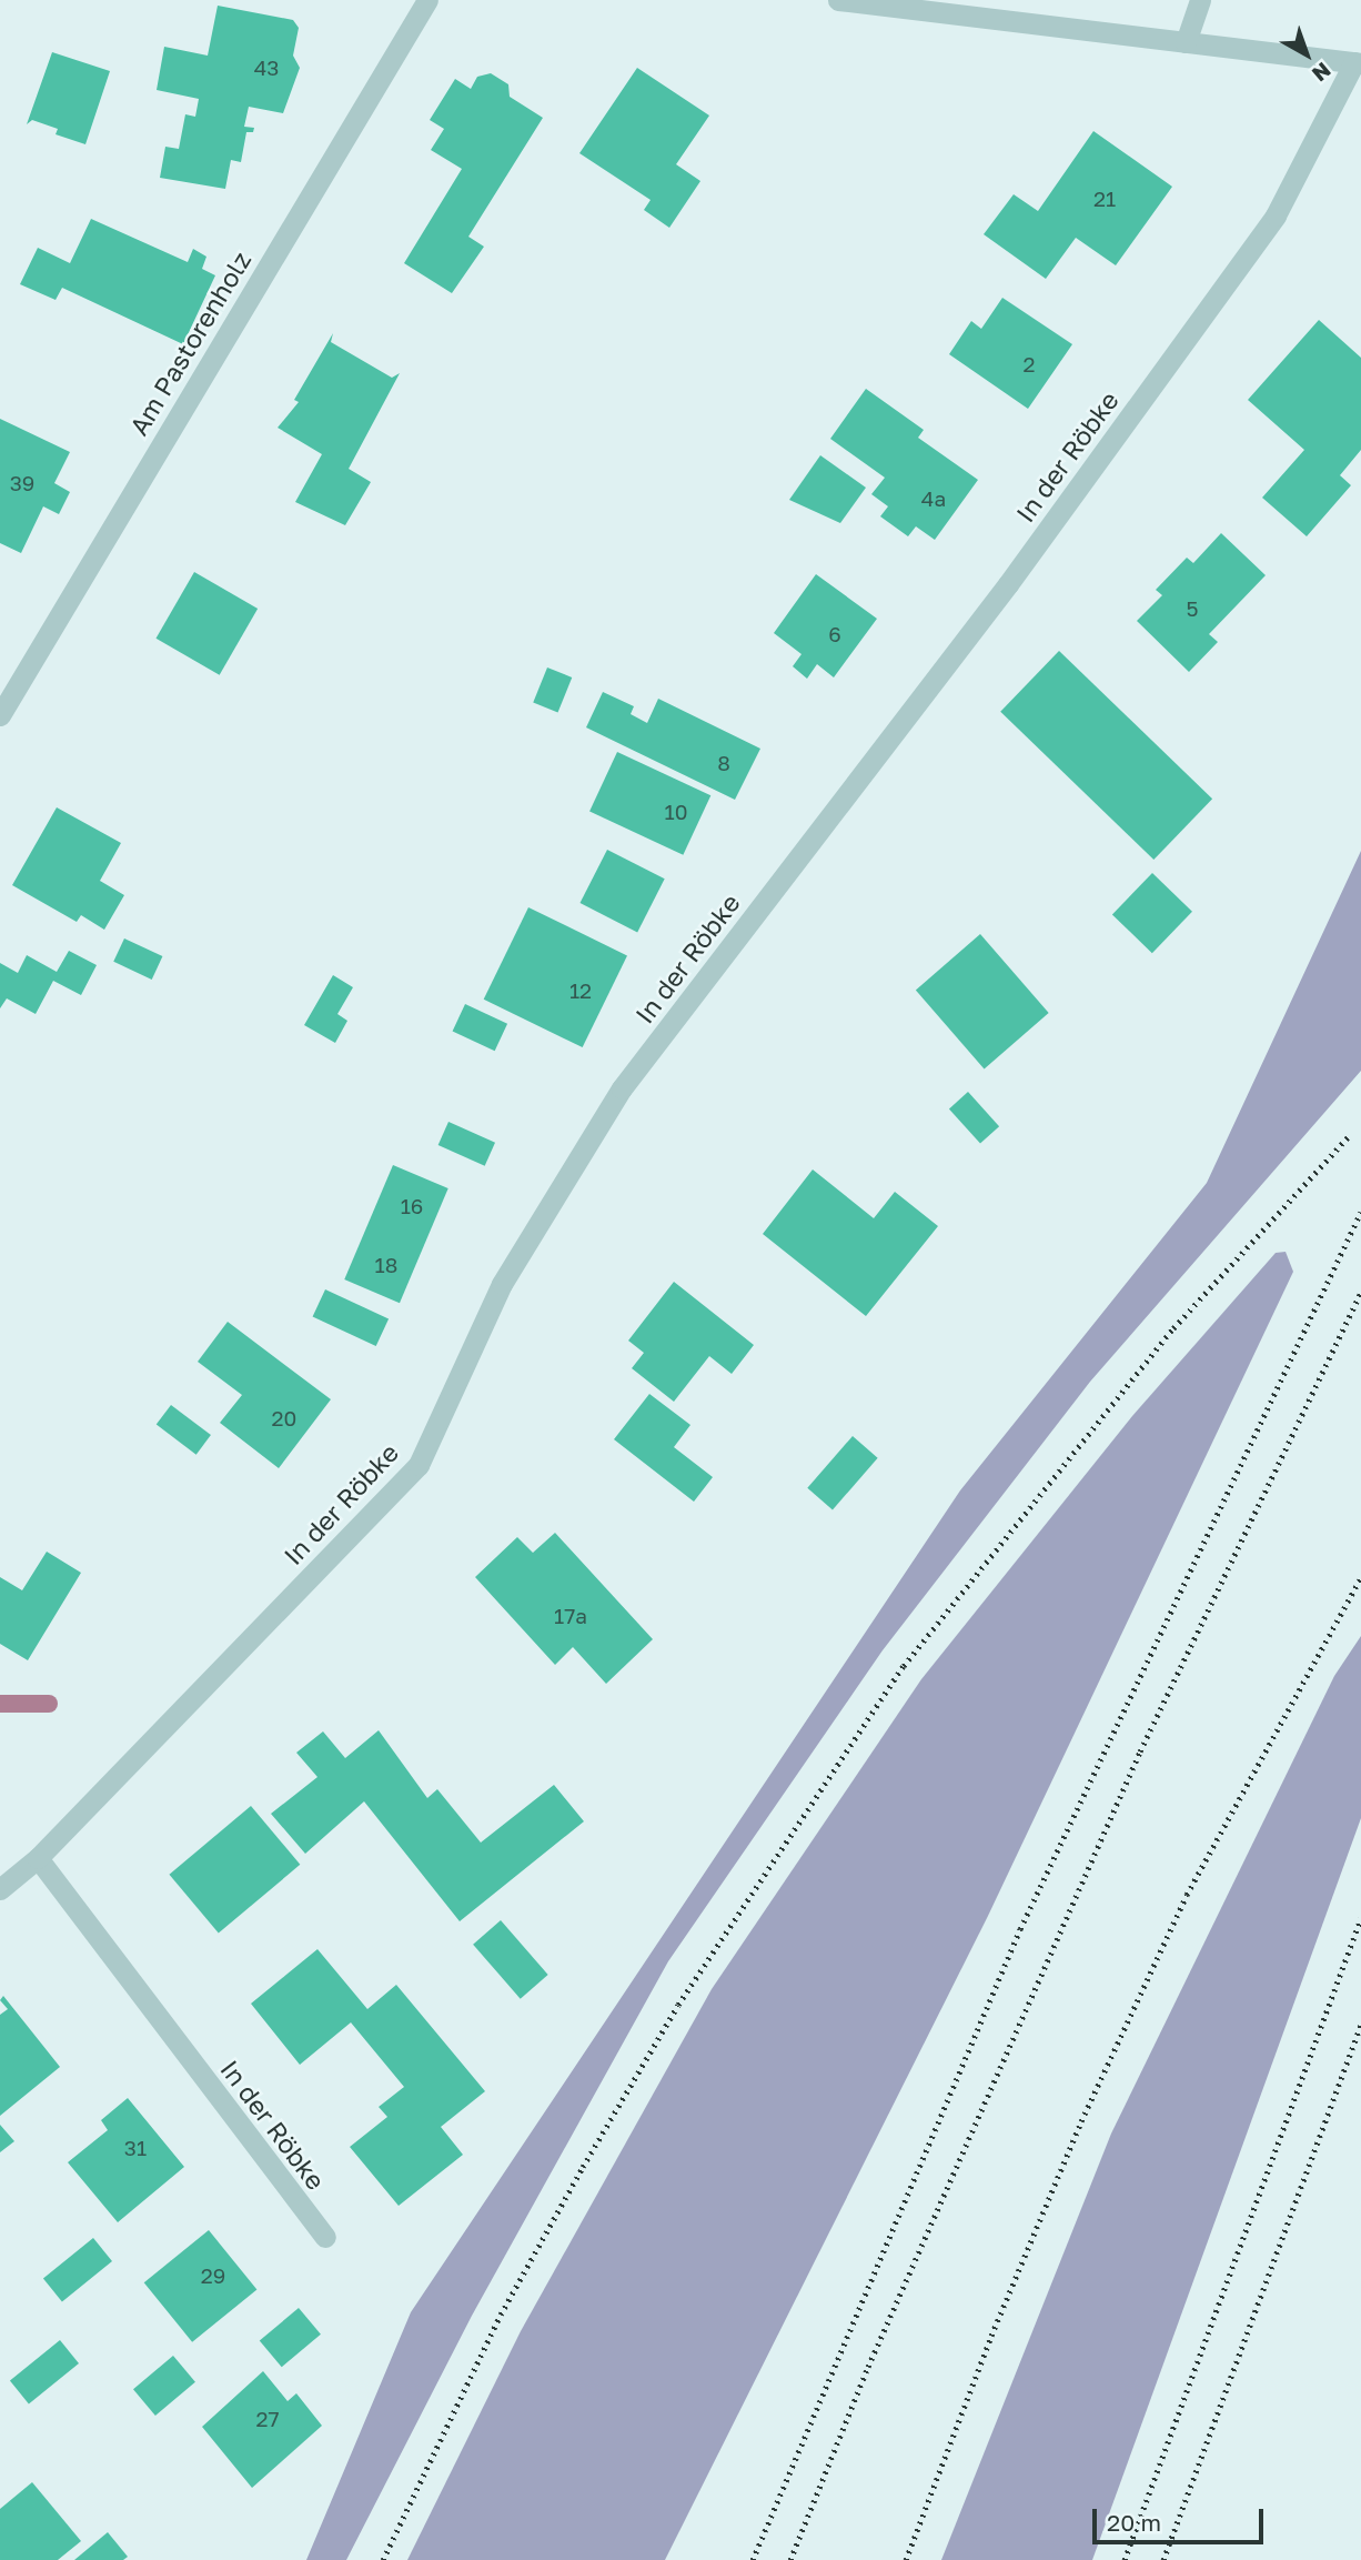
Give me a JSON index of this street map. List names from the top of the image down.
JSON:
{
  "streets": {
    "street": ["Am Pastorenholz", "In der Röbke"]
  },
  "house_numbers": [
    "43",
    "21",
    "2",
    "39",
    "4a",
    "5",
    "6",
    "8",
    "10",
    "12",
    "16",
    "18",
    "20",
    "17a",
    "31",
    "29",
    "27"
  ],
  "scale_bar": "20 m",
  "north": "bottom right"
}
